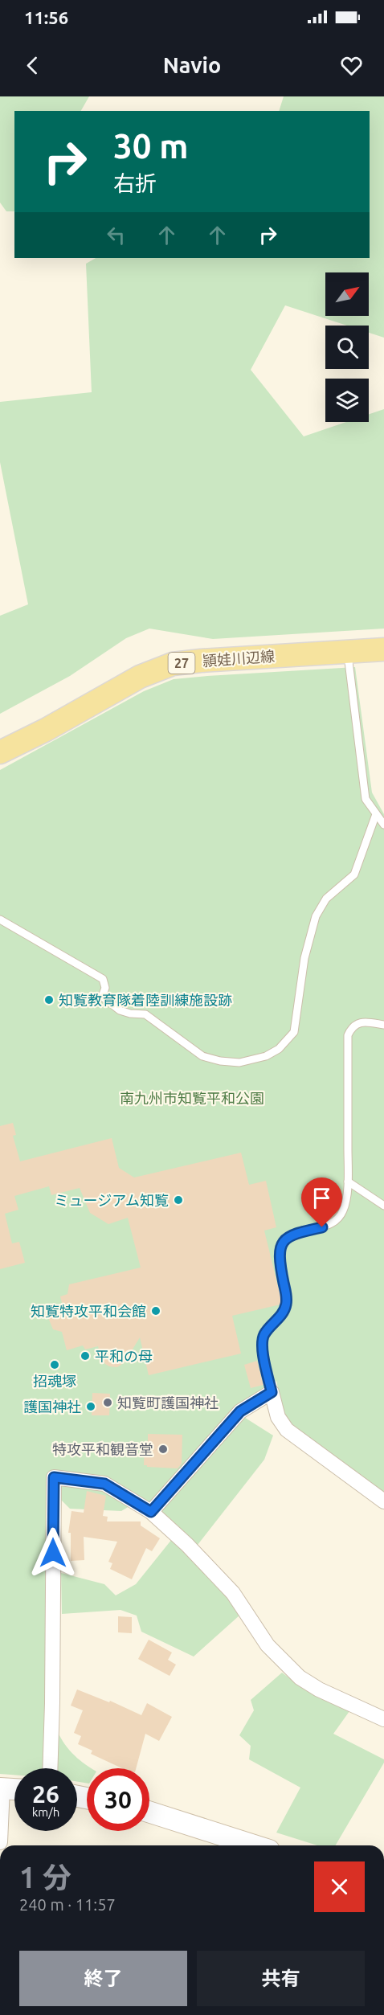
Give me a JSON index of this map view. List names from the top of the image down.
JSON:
{
  "streets": {
    "main road": ["頴娃川辺線", "27"]
  },
  "parks": ["南九州市知覧平和公園"],
  "places": [
    "知覧教育隊着陸訓練施設跡",
    "ミュージアム知覧",
    "知覧特攻平和会館",
    "平和の母",
    "招魂塚",
    "知覧町護国神社",
    "護国神社",
    "特攻平和観音堂"
  ],
  "north": "top right",
  "page": {
    "status": "11:56",
    "header": "Navio",
    "turn": ["30 m", "右折"],
    "speed": "26 km/h",
    "limit": "30",
    "heading": ["1 分", "240 m · 11:57"],
    "buttons": ["終了", "共有"]
  }
}
